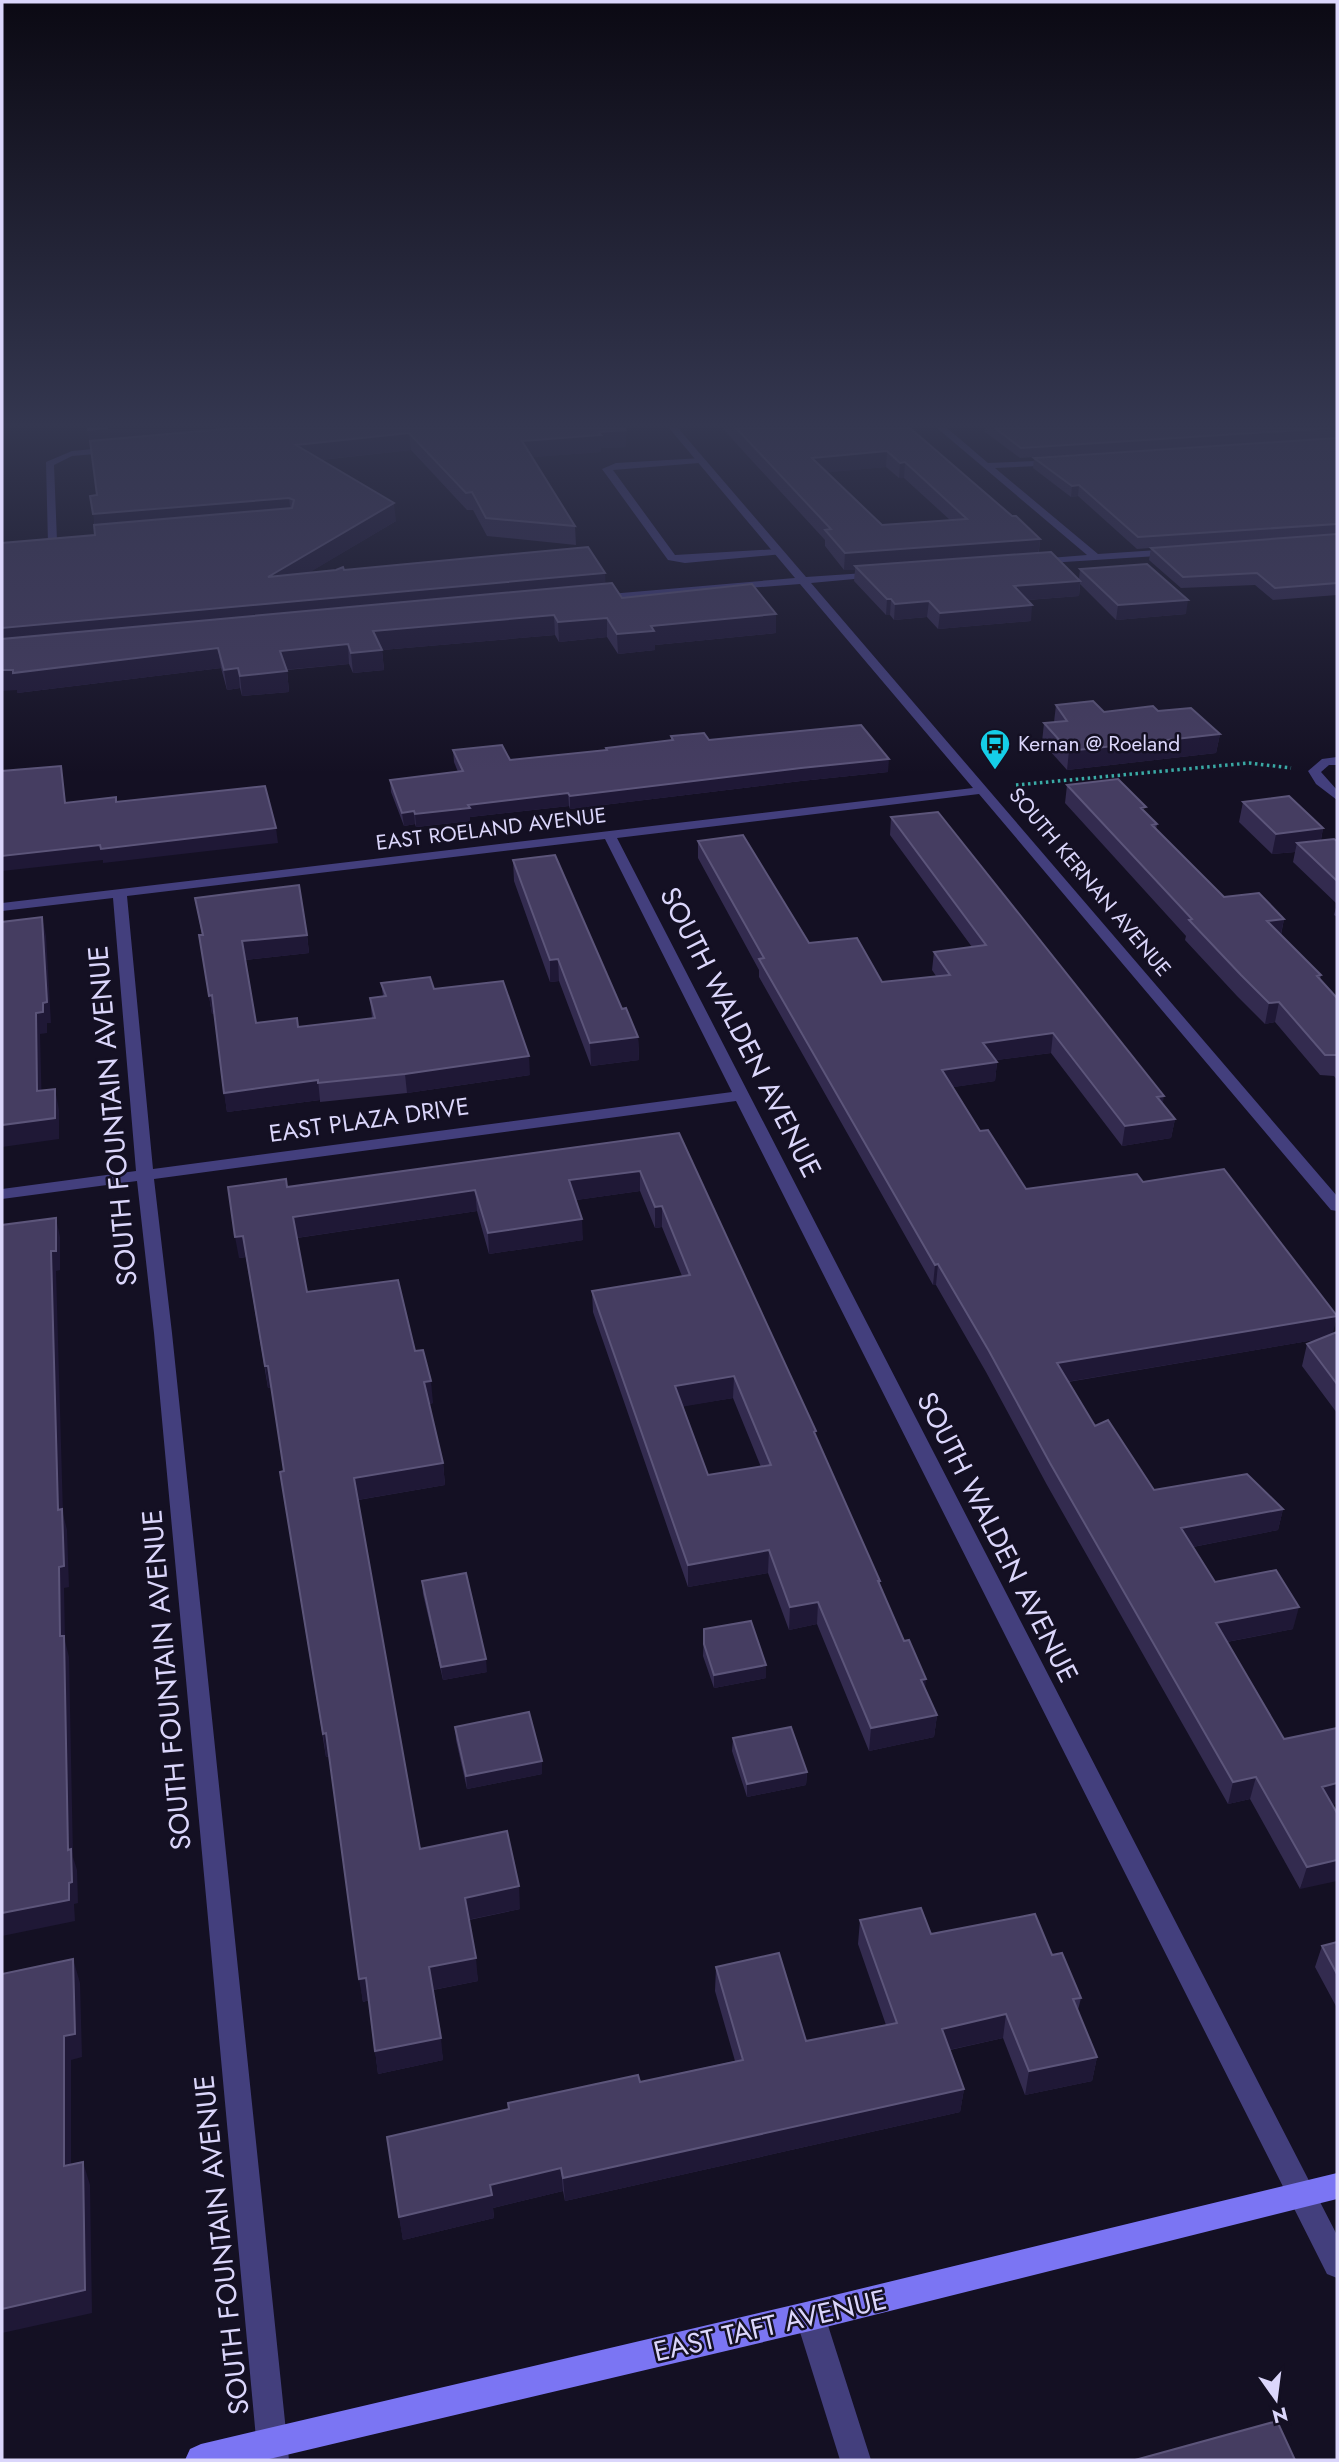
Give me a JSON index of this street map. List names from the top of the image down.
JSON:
{
  "streets": {
    "street": [
      "EAST ROELAND AVENUE",
      "SOUTH KERNAN AVENUE",
      "SOUTH WALDEN AVENUE",
      "SOUTH FOUNTAIN AVENUE",
      "EAST PLAZA DRIVE",
      "EAST TAFT AVENUE"
    ]
  },
  "crossings": [
    ["EAST ROELAND AVENUE", "SOUTH KERNAN AVENUE"],
    ["EAST ROELAND AVENUE", "SOUTH WALDEN AVENUE"],
    ["EAST ROELAND AVENUE", "SOUTH FOUNTAIN AVENUE"],
    ["SOUTH WALDEN AVENUE", "EAST PLAZA DRIVE"],
    ["SOUTH WALDEN AVENUE", "EAST TAFT AVENUE"],
    ["SOUTH FOUNTAIN AVENUE", "EAST PLAZA DRIVE"],
    ["SOUTH FOUNTAIN AVENUE", "EAST TAFT AVENUE"]
  ],
  "places": {
    "bus stop": ["Kernan @ Roeland"]
  },
  "north": "bottom"
}
